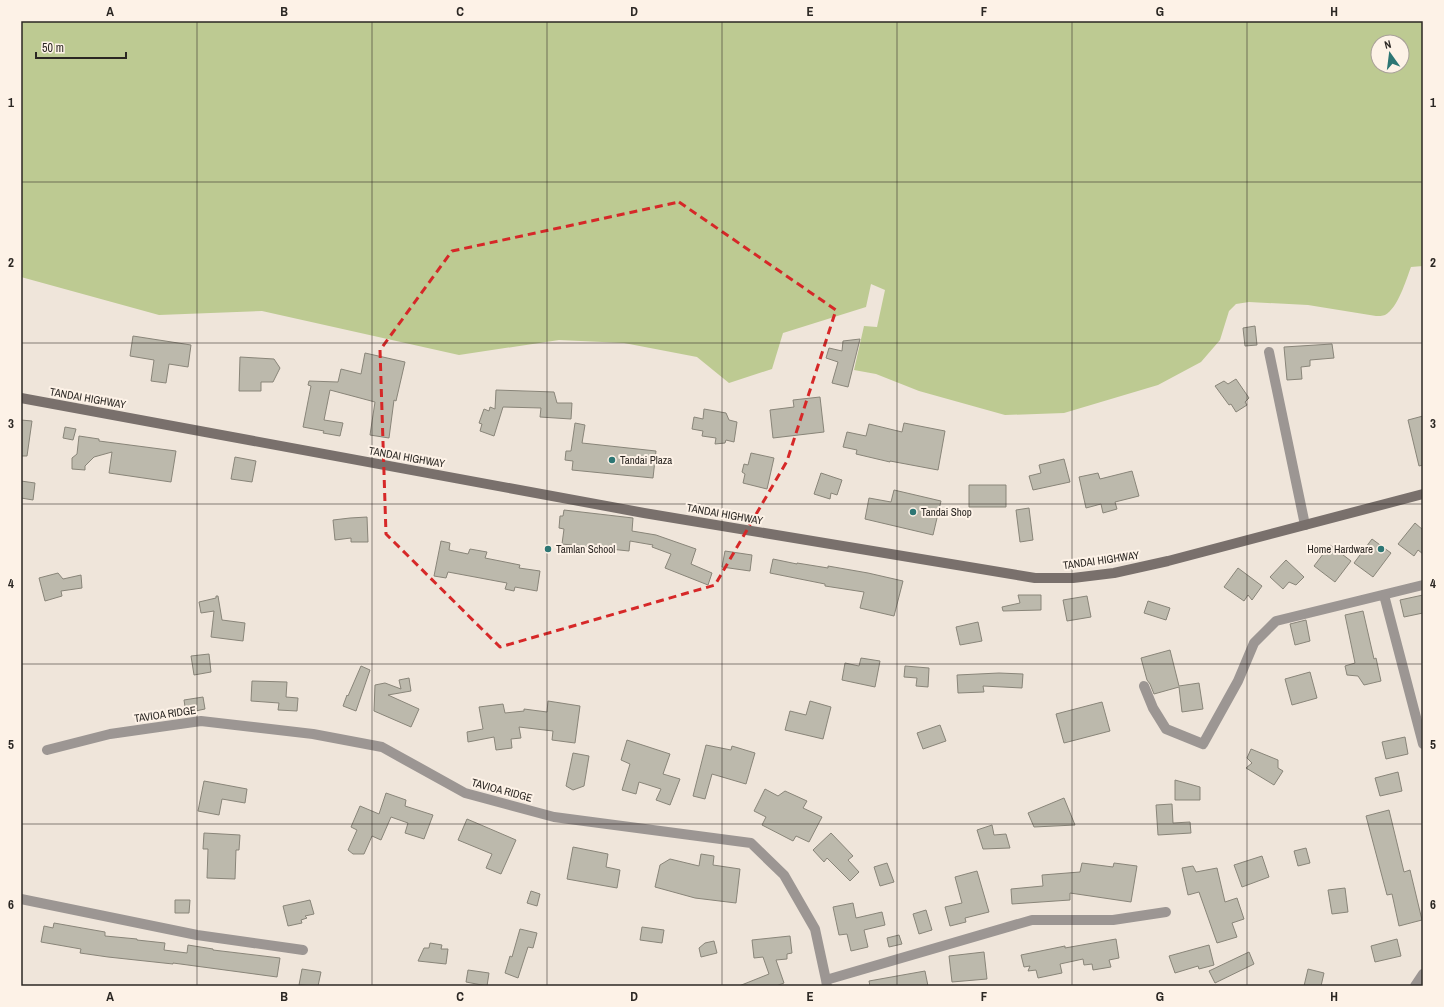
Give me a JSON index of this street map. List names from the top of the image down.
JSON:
{
  "streets": {
    "main road": ["TANDAI HIGHWAY"],
    "street": ["TAVIOA RIDGE"]
  },
  "places": [
    "Tandai Plaza",
    "Tandai Shop",
    "Tamlan School",
    "Home Hardware"
  ],
  "scale_bar": "50 m",
  "north": "top",
  "grid": {
    "columns": [
      "A",
      "B",
      "C",
      "D",
      "E",
      "F",
      "G",
      "H"
    ],
    "rows": [
      "1",
      "2",
      "3",
      "4",
      "5",
      "6"
    ]
  }
}
